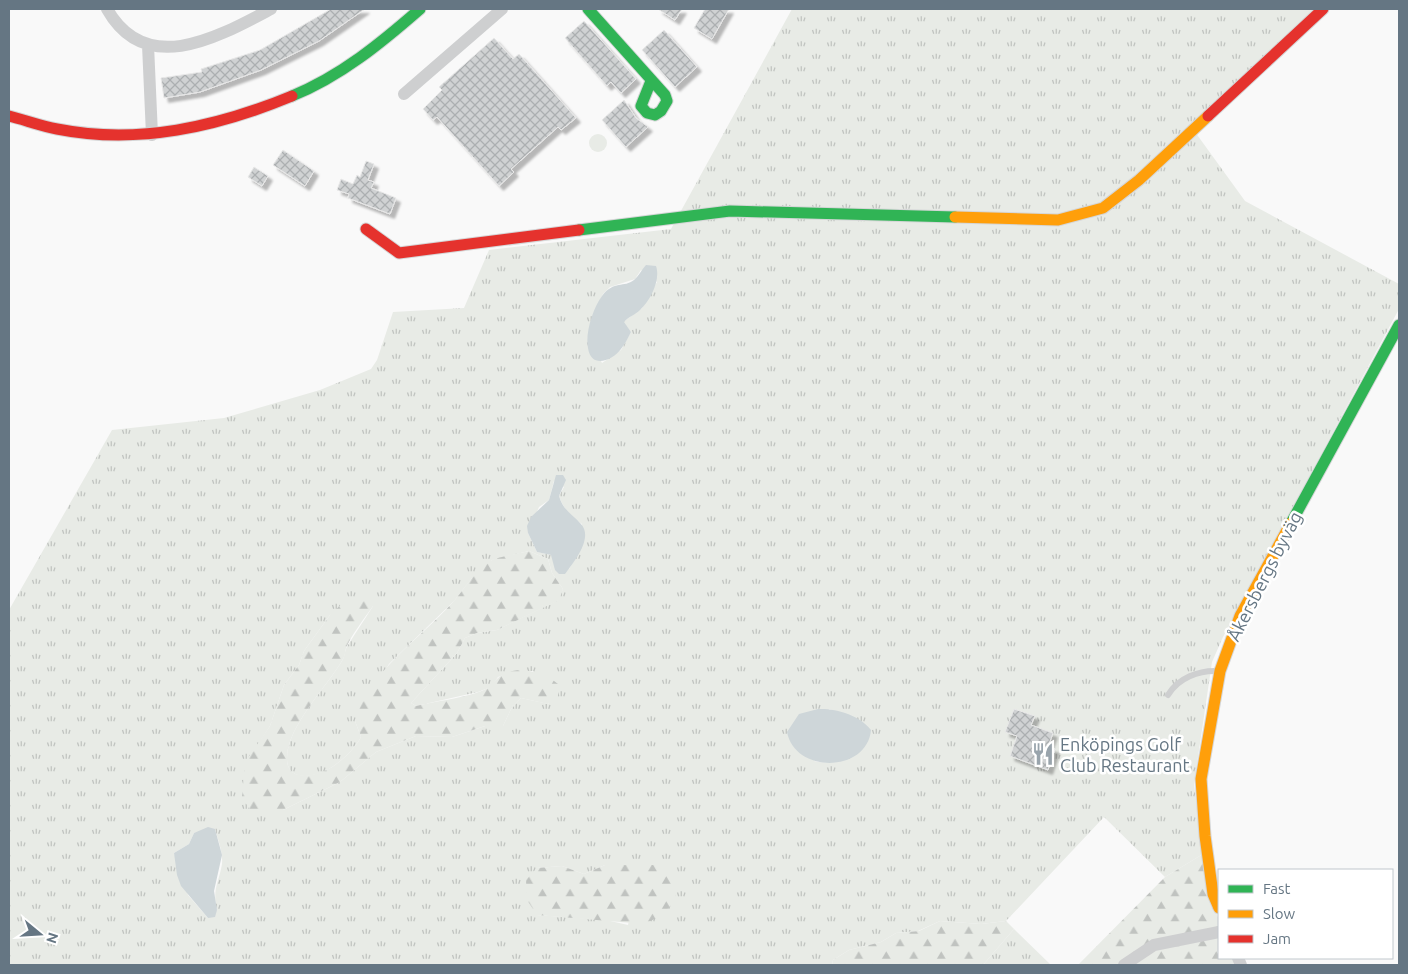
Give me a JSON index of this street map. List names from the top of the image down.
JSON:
{
  "streets": {
    "street": ["Åkersbergs byväg"]
  },
  "places": {
    "restaurant": ["Enköpings Golf Club Restaurant"]
  },
  "legend": ["Fast", "Slow", "Jam"],
  "north": "right"
}
